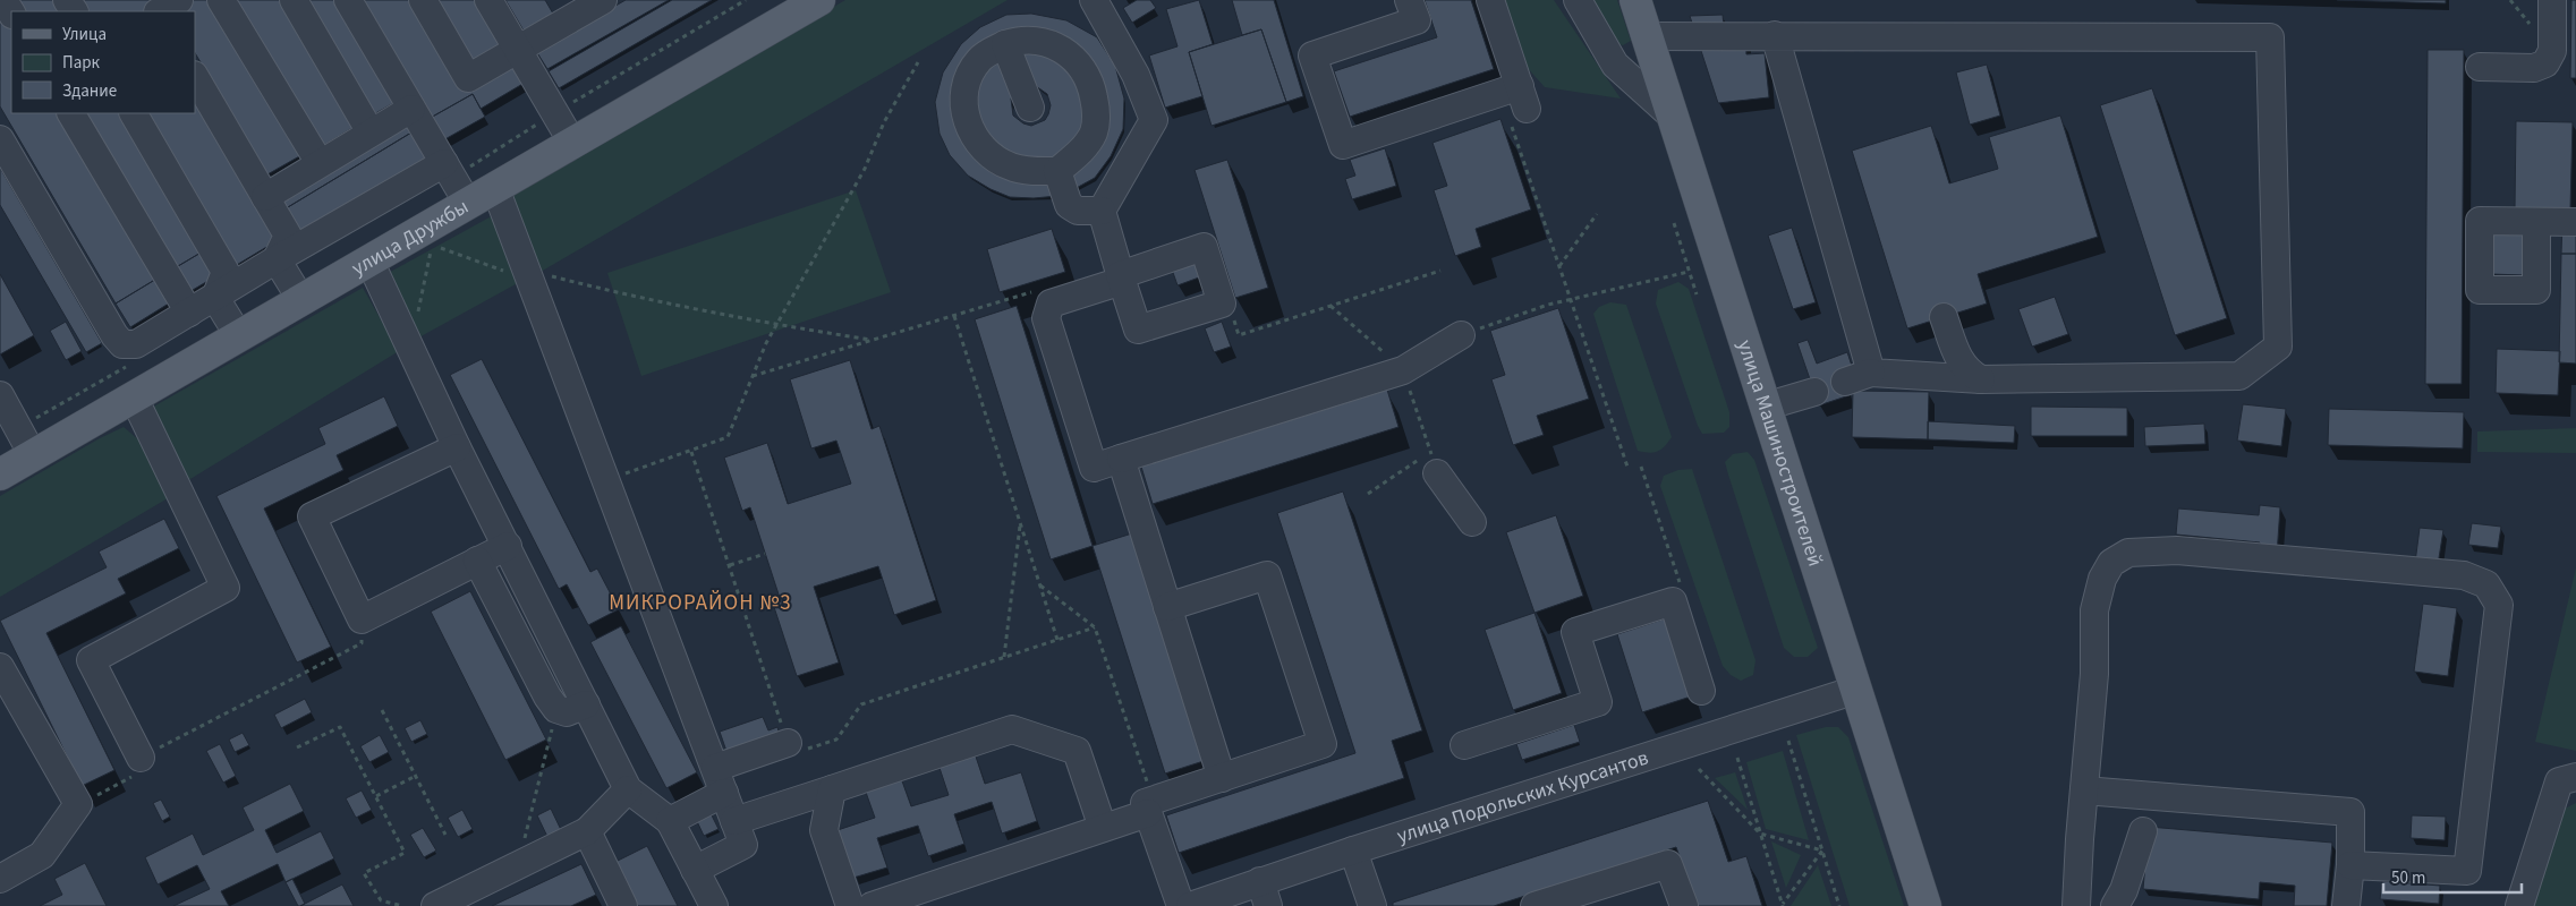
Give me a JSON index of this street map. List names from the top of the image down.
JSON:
{
  "streets": {
    "main road": ["улица Дружбы", "улица Машиностроителей"],
    "street": ["улица Подольских Курсантов"]
  },
  "crossings": [
    ["улица Машиностроителей", "улица Подольских Курсантов"]
  ],
  "districts": ["МИКРОРАЙОН №3"],
  "legend": ["Улица", "Парк", "Здание"],
  "scale_bar": "50 m"
}
